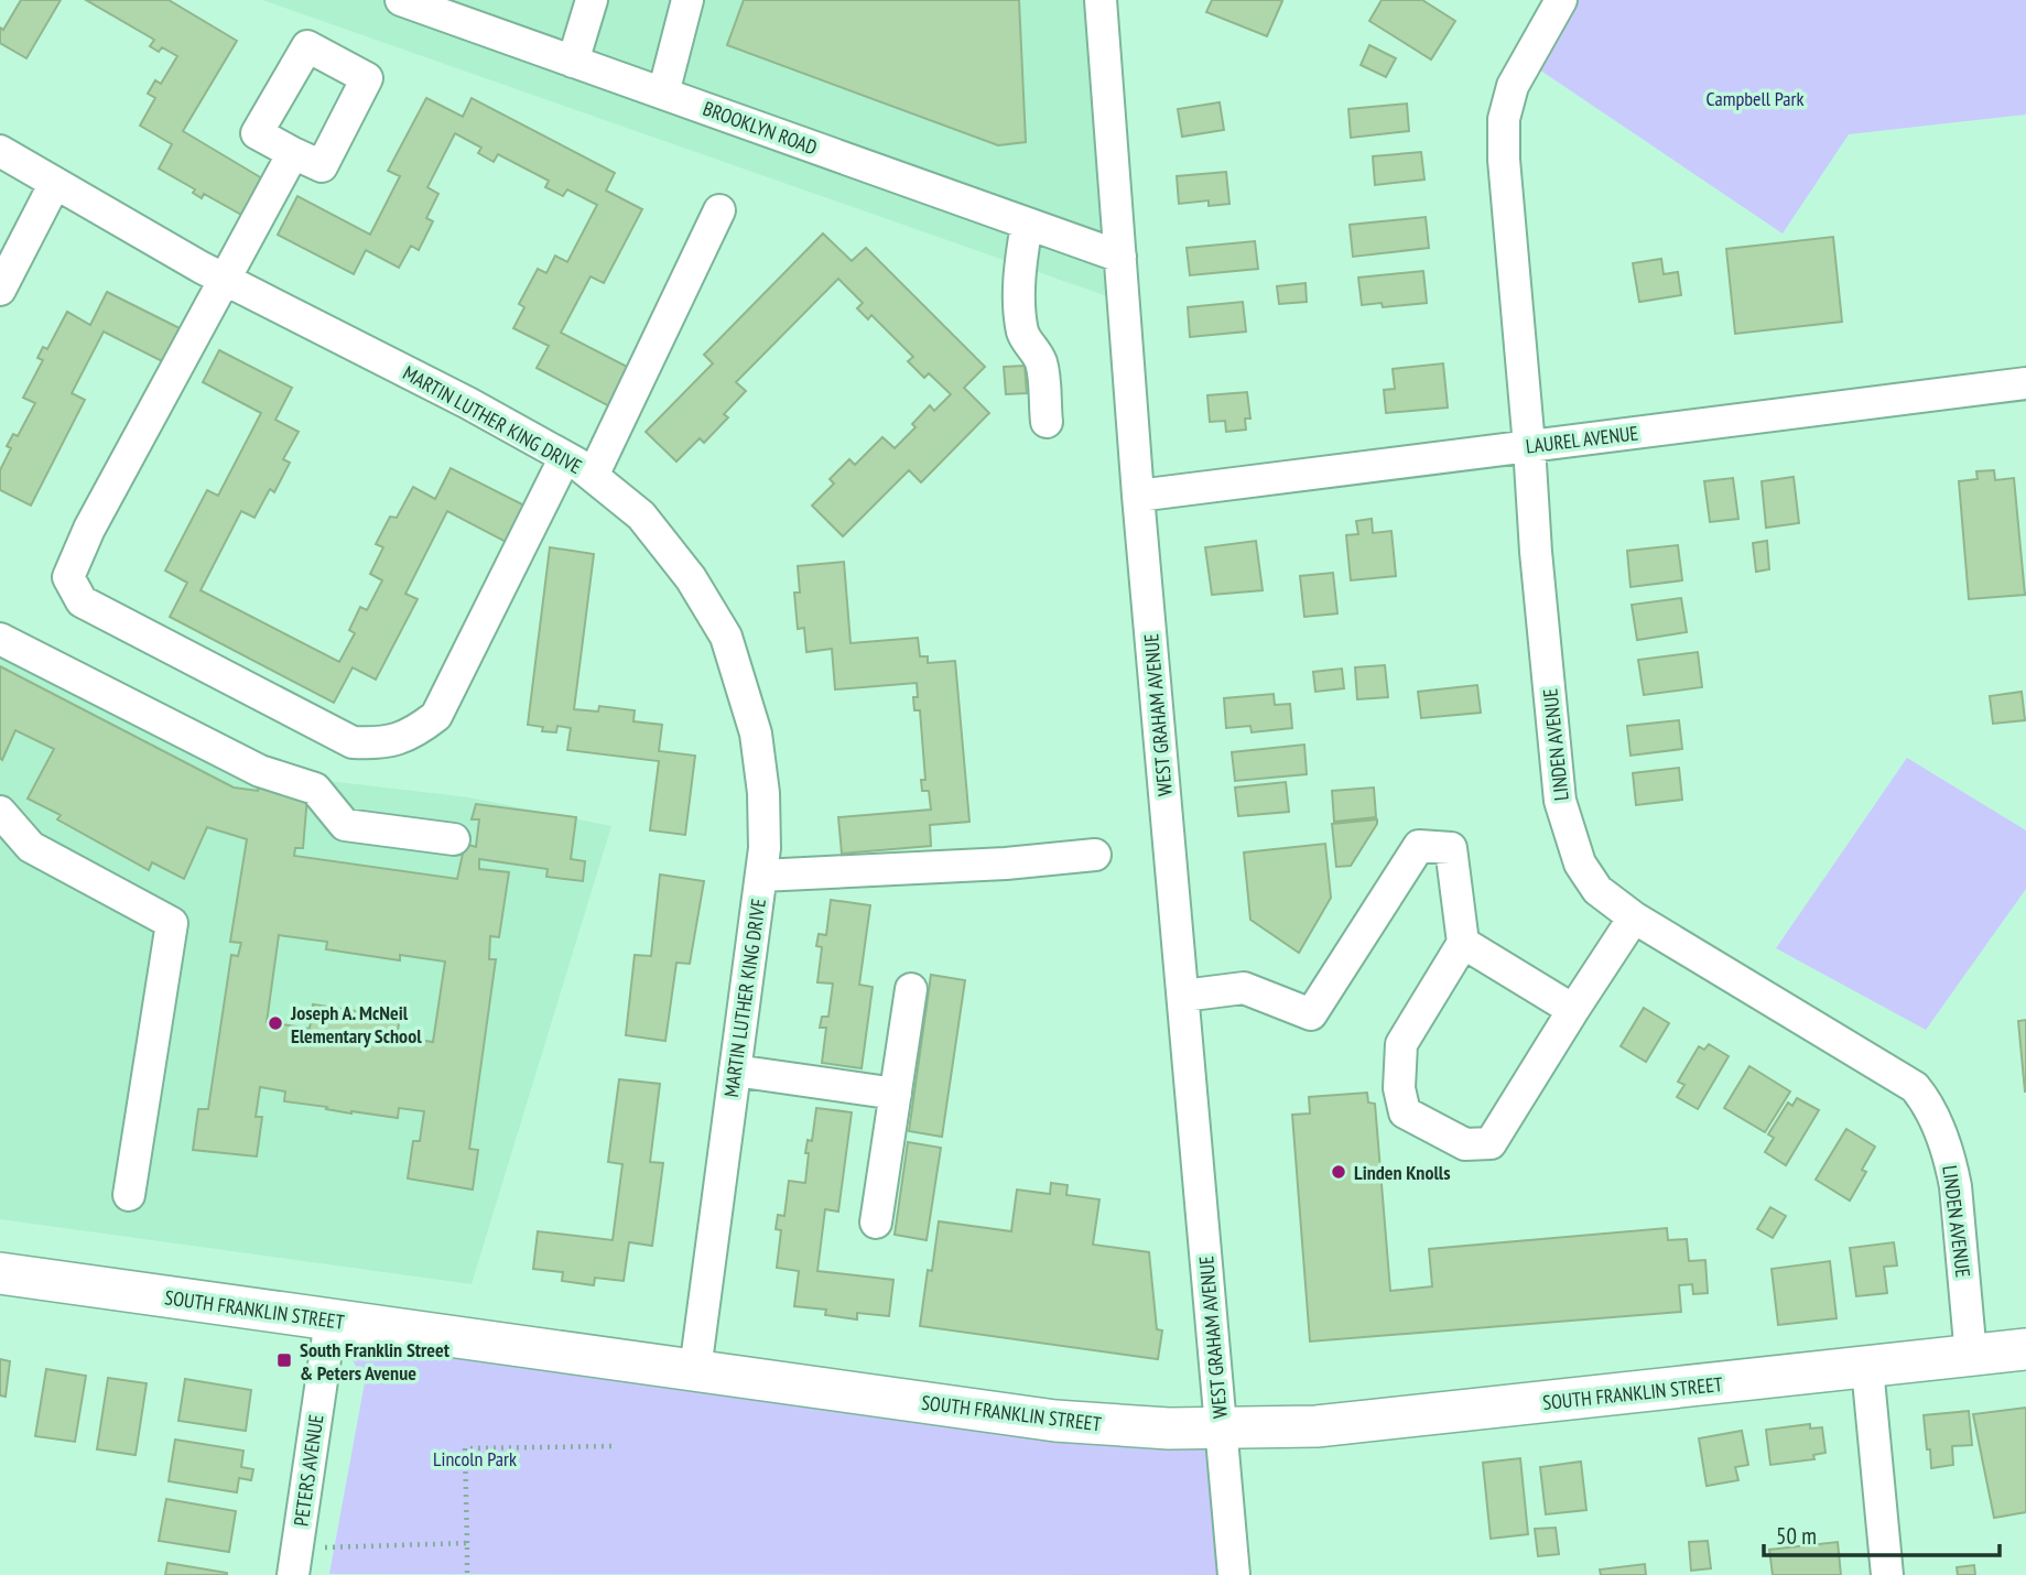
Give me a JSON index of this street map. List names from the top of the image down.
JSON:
{
  "streets": {
    "main road": ["SOUTH FRANKLIN STREET"],
    "street": [
      "BROOKLYN ROAD",
      "MARTIN LUTHER KING DRIVE",
      "LAUREL AVENUE",
      "WEST GRAHAM AVENUE",
      "LINDEN AVENUE",
      "PETERS AVENUE"
    ]
  },
  "crossings": [
    ["BROOKLYN ROAD", "WEST GRAHAM AVENUE"],
    ["MARTIN LUTHER KING DRIVE", "SOUTH FRANKLIN STREET"],
    ["LAUREL AVENUE", "WEST GRAHAM AVENUE"],
    ["LAUREL AVENUE", "LINDEN AVENUE"],
    ["WEST GRAHAM AVENUE", "SOUTH FRANKLIN STREET"],
    ["LINDEN AVENUE", "SOUTH FRANKLIN STREET"],
    ["SOUTH FRANKLIN STREET", "PETERS AVENUE"]
  ],
  "parks": ["Campbell Park", "Lincoln Park"],
  "places": {
    "other": ["Joseph A. McNeil Elementary School", "Linden Knolls"],
    "transit": ["South Franklin Street & Peters Avenue"]
  },
  "scale_bar": "50 m"
}
